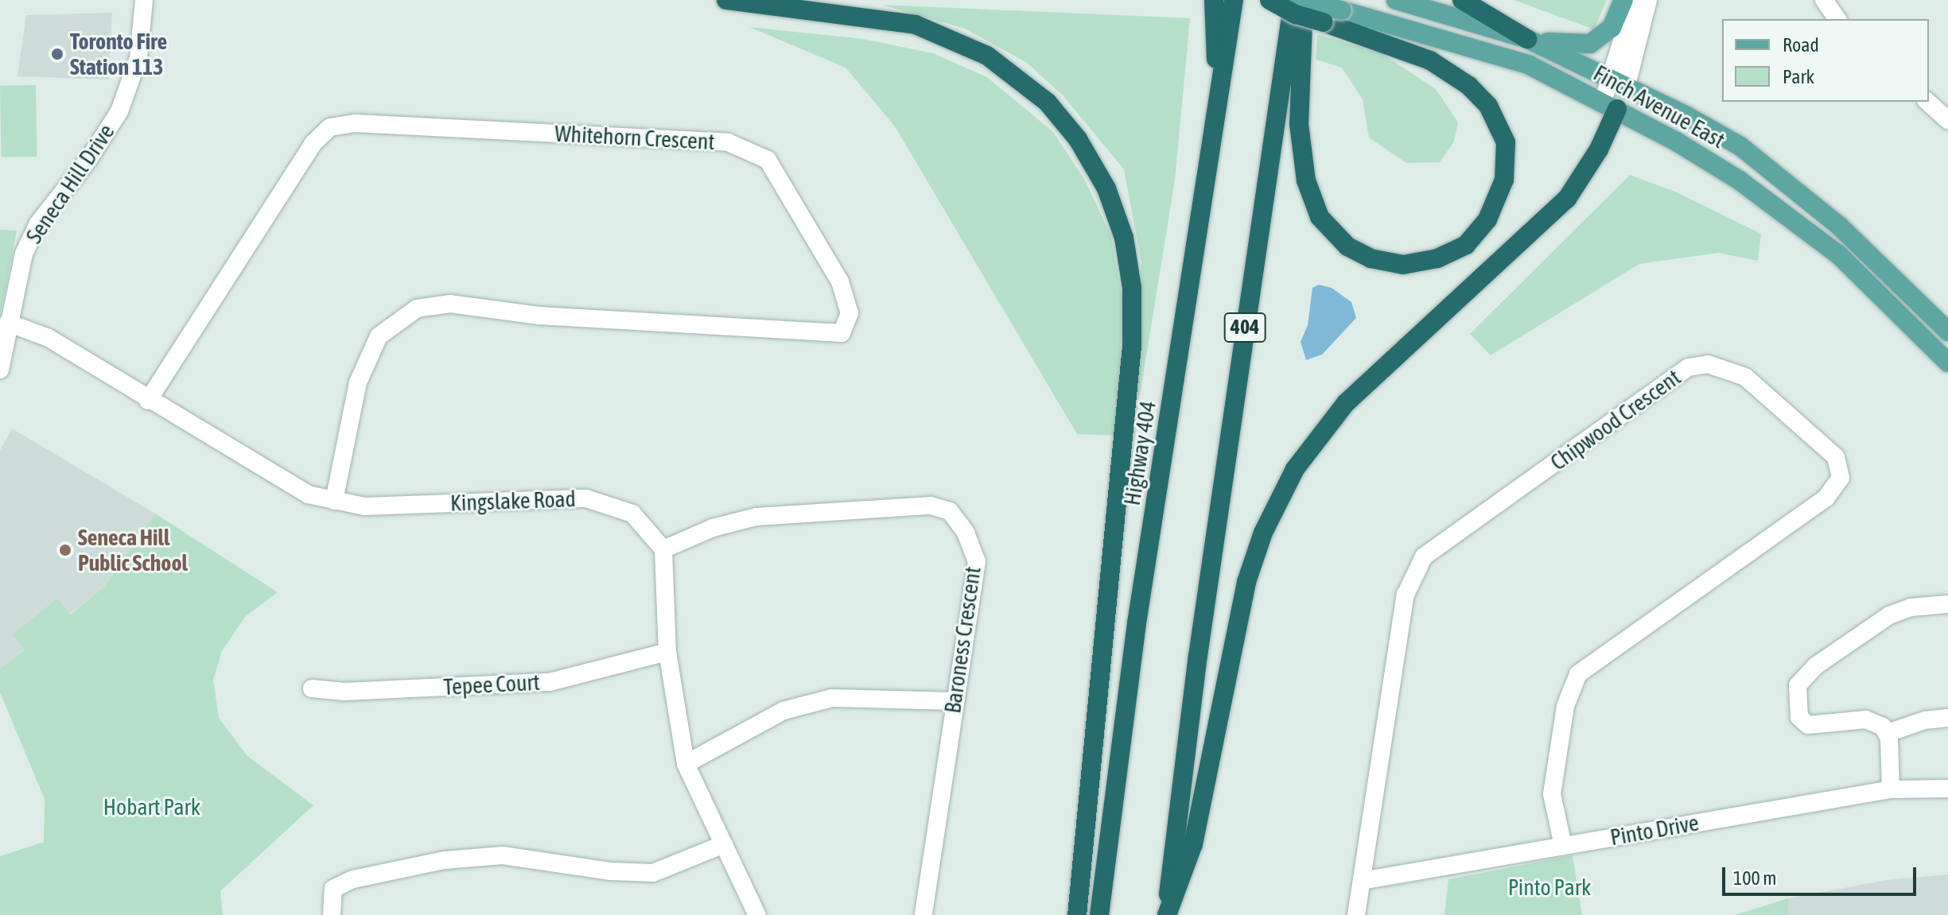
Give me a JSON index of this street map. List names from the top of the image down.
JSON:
{
  "streets": {
    "highway": ["404", "Highway 404"],
    "main road": ["Finch Avenue East"],
    "street": [
      "Whitehorn Crescent",
      "Seneca Hill Drive",
      "Chipwood Crescent",
      "Kingslake Road",
      "Baroness Crescent",
      "Tepee Court",
      "Pinto Drive"
    ]
  },
  "crossings": [
    ["Whitehorn Crescent", "Kingslake Road"],
    ["Seneca Hill Drive", "Kingslake Road"],
    ["Chipwood Crescent", "Pinto Drive"],
    ["Kingslake Road", "Baroness Crescent"]
  ],
  "parks": ["Hobart Park", "Pinto Park"],
  "places": ["Toronto Fire Station 113", "Seneca Hill Public School"],
  "legend": ["Road", "Park"],
  "scale_bar": "100 m"
}
